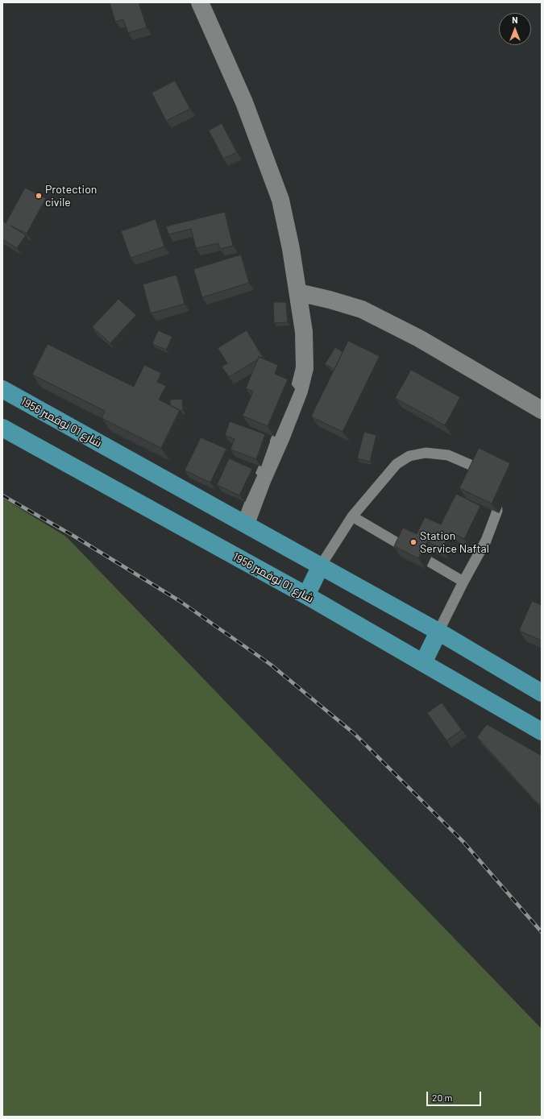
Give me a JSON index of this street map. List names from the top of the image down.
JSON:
{
  "streets": {
    "main road": ["شارع 01 نوفمبر 1956"]
  },
  "places": ["Protection civile", "Station Service Naftal"],
  "scale_bar": "20 m",
  "north": "top"
}
